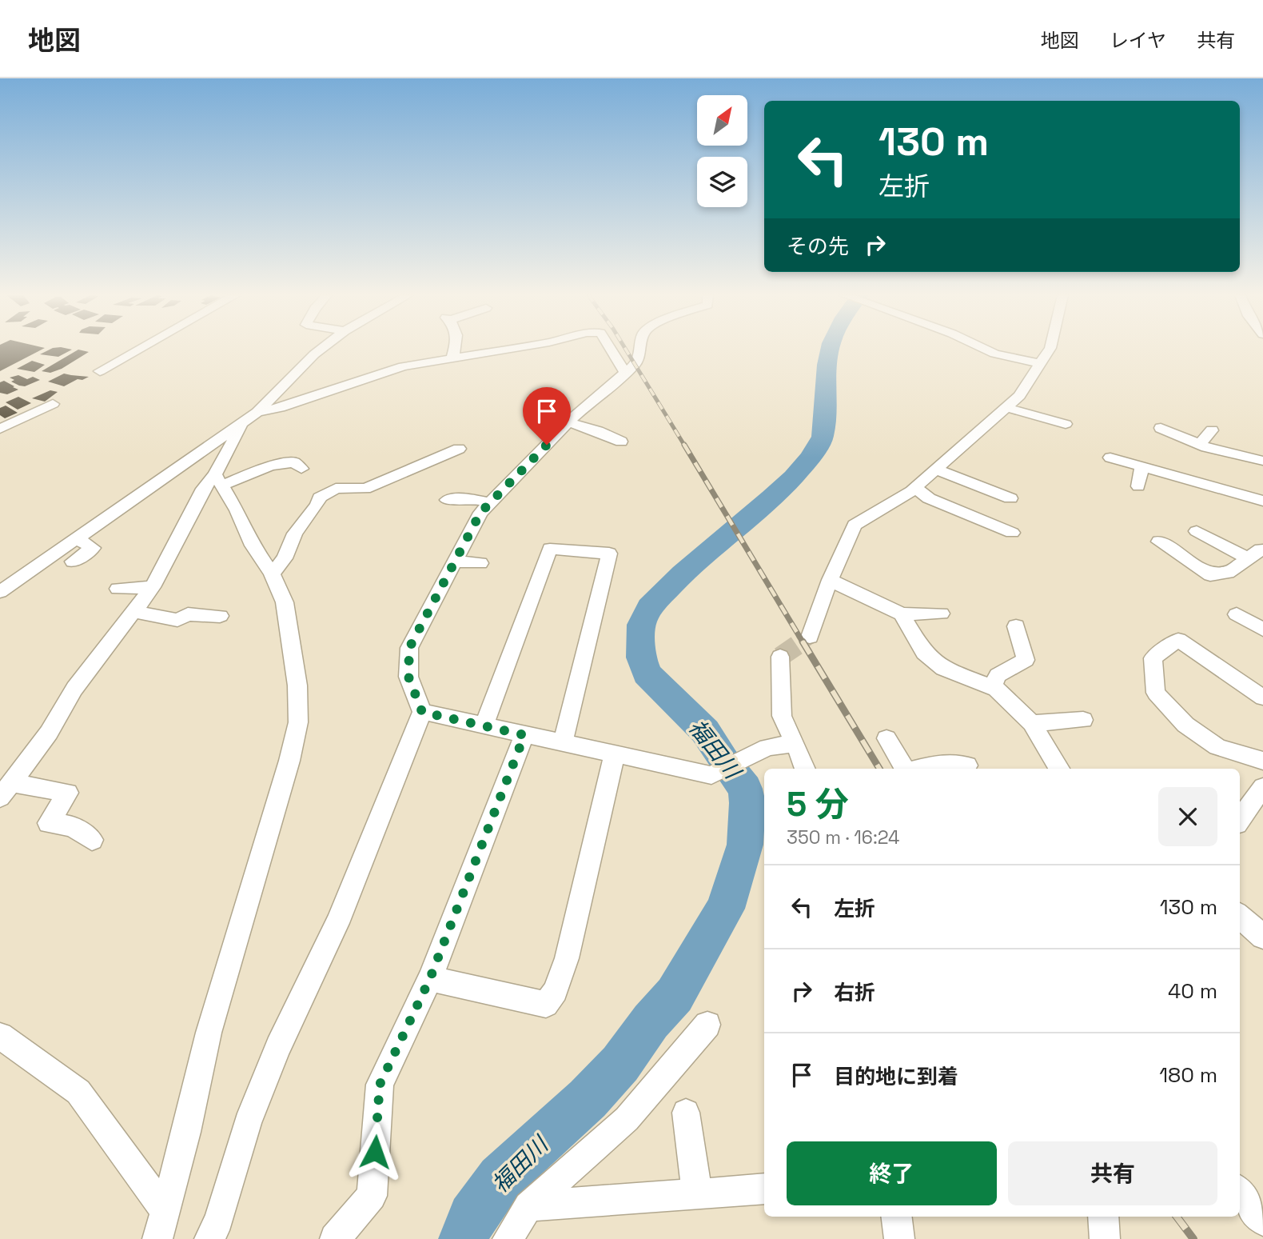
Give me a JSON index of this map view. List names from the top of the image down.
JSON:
{
  "water": ["福田川"],
  "north": "top right",
  "page": {
    "header": "地図",
    "nav": ["地図", "レイヤ", "共有"],
    "turn": ["130 m", "左折"],
    "then": "その先",
    "heading": ["5 分", "350 m · 16:24"],
    "list": [
      {
        "name": "左折",
        "value": "130 m"
      },
      {
        "name": "右折",
        "value": "40 m"
      },
      {
        "name": "目的地に到着",
        "value": "180 m"
      }
    ],
    "buttons": ["終了", "共有"]
  }
}
